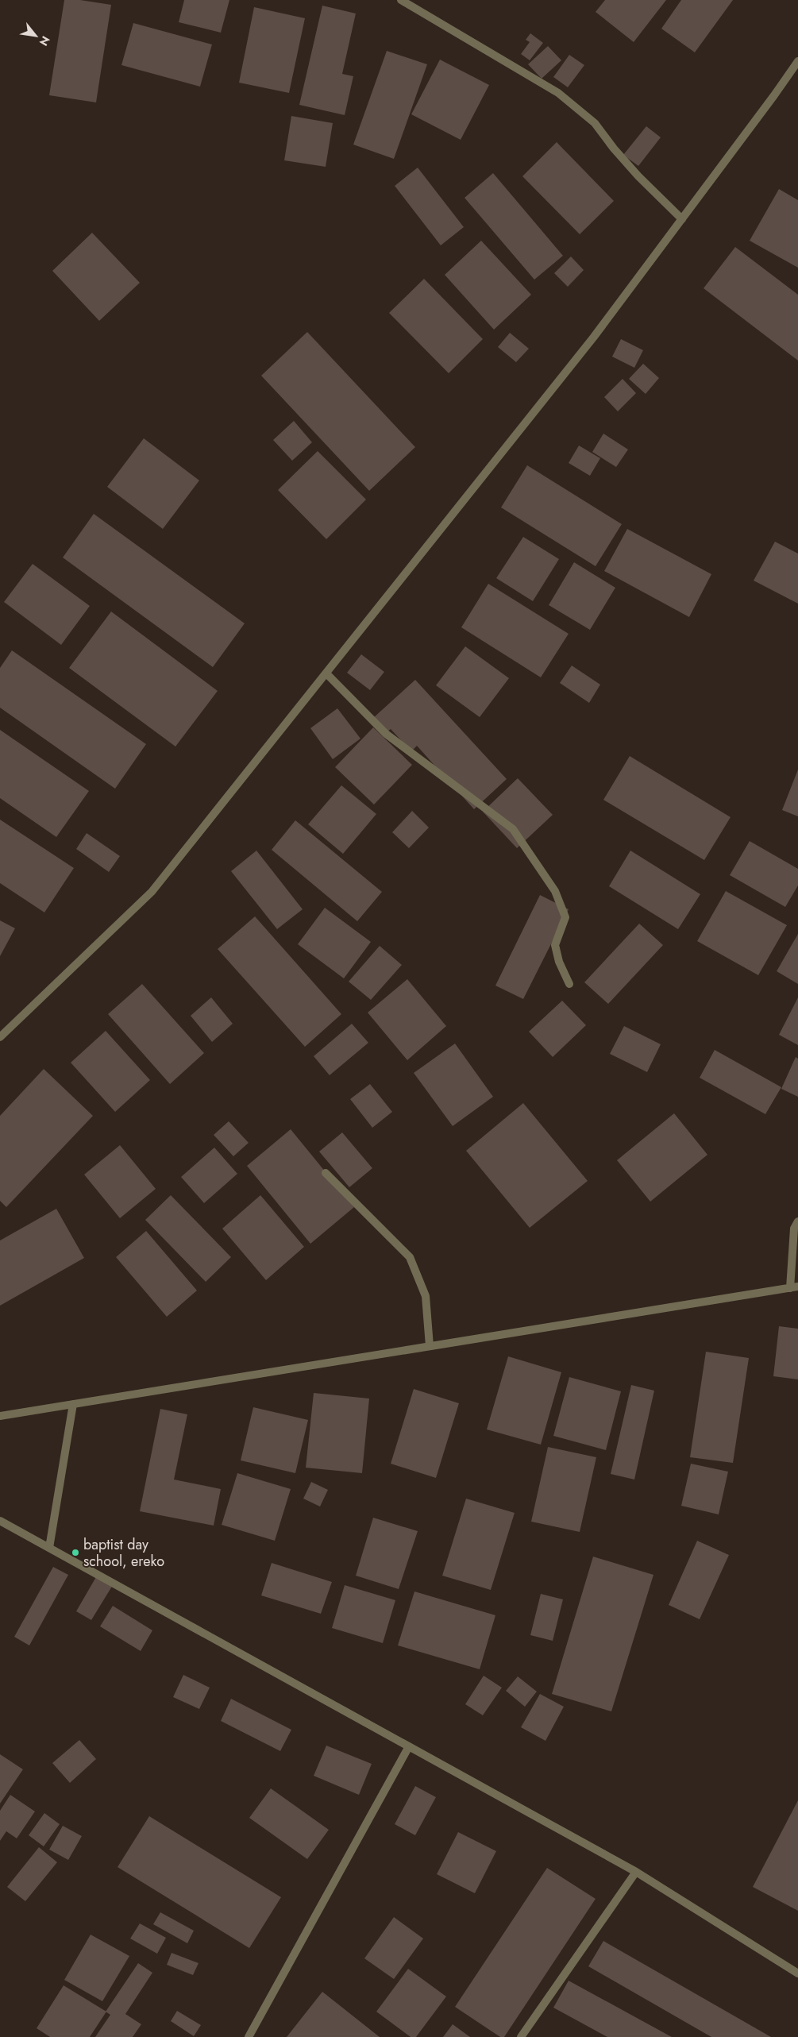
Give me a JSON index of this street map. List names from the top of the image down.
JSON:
{
  "places": ["baptist day school, ereko"],
  "north": "bottom right"
}
